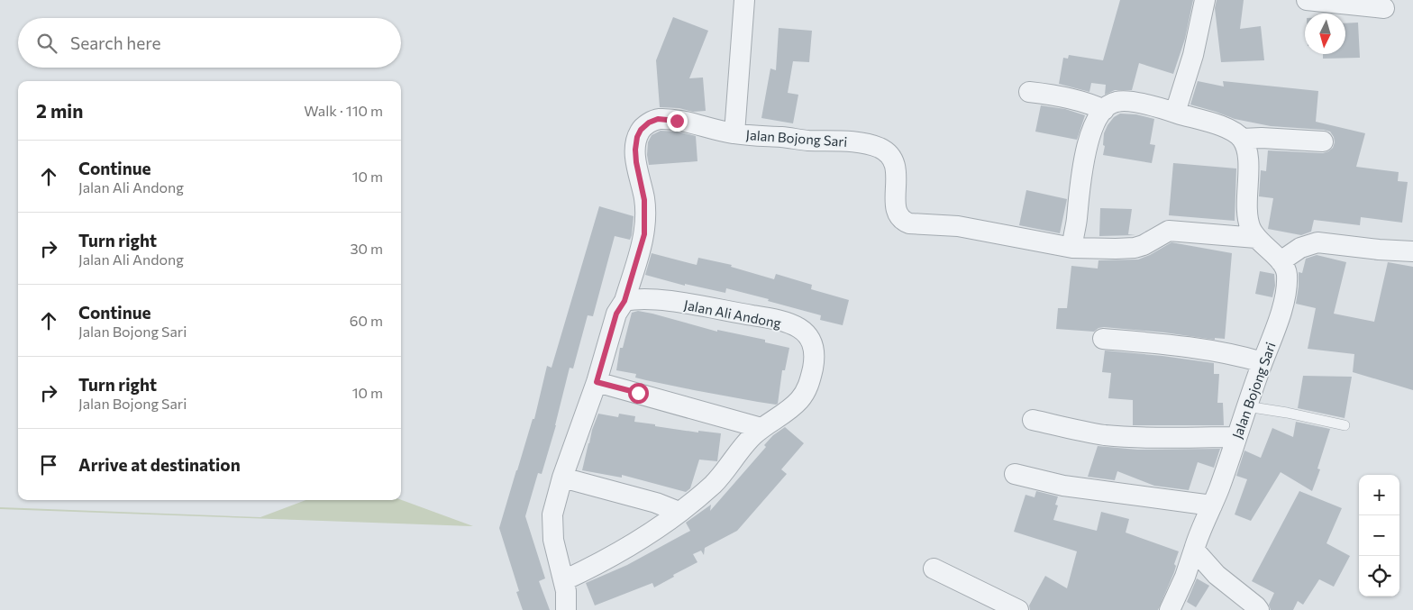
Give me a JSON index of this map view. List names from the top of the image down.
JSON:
{
  "streets": {
    "street": ["Jalan Bojong Sari", "Jalan Ali Andong"]
  },
  "crossings": [
    ["Jalan Bojong Sari", "Jalan Ali Andong"]
  ],
  "north": "bottom",
  "page": {
    "search": "Search here",
    "heading": ["2 min", "Walk · 110 m"],
    "list": [
      ["Continue", "Jalan Ali Andong", "10 m"],
      ["Turn right", "Jalan Ali Andong", "30 m"],
      ["Continue", "Jalan Bojong Sari", "60 m"],
      ["Turn right", "Jalan Bojong Sari", "10 m"],
      "Arrive at destination"
    ],
    "map_buttons": ["+", "−"]
  }
}
